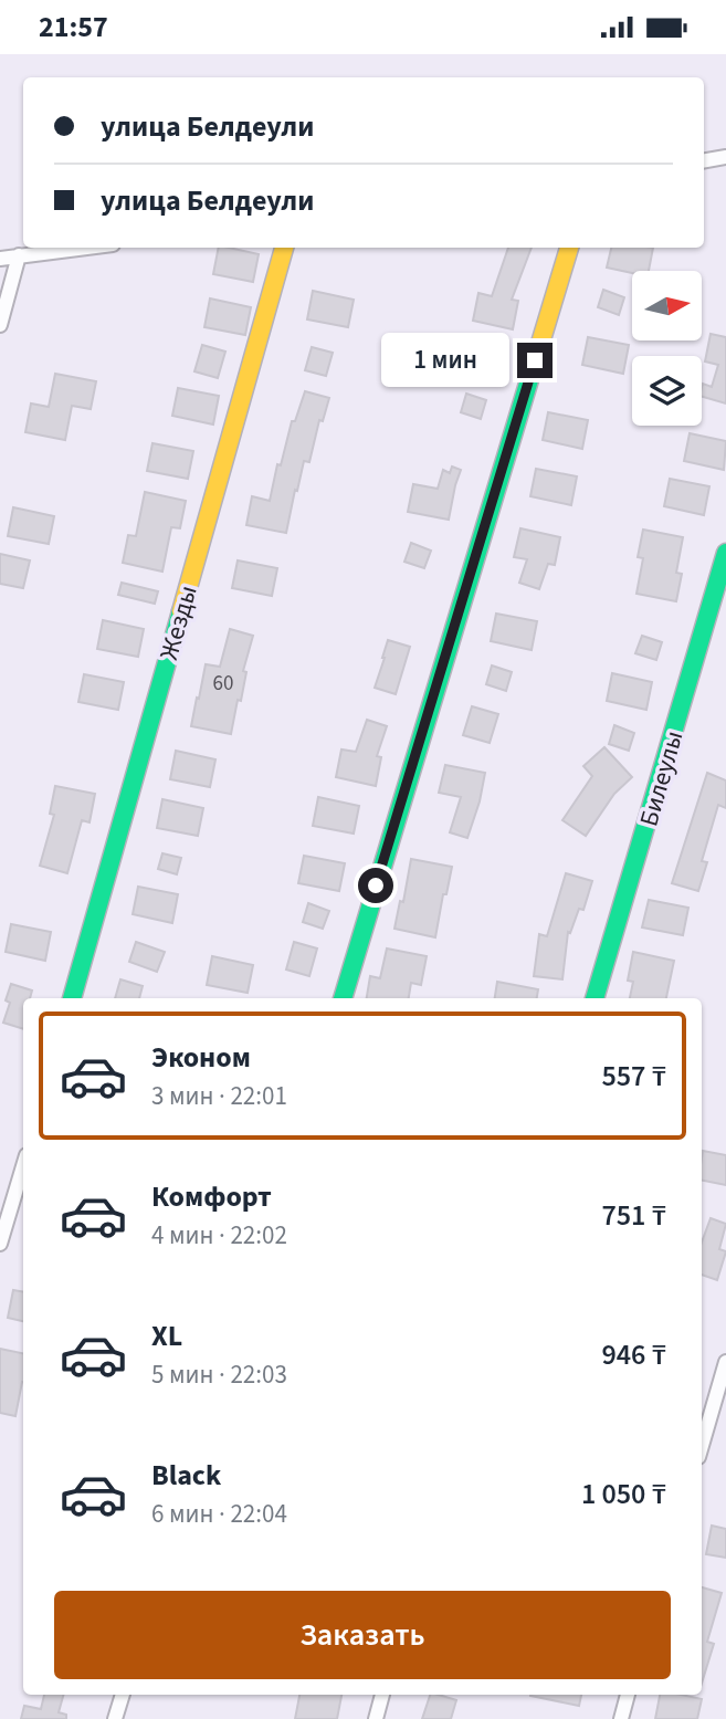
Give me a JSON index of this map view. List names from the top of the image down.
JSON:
{
  "streets": {
    "street": ["Жезды", "Билеулы"]
  },
  "house_numbers": ["60"],
  "north": "right",
  "page": {
    "status": "21:57",
    "banner": ["улица Белдеули", "улица Белдеули"],
    "bubble": "1 мин",
    "list": [
      {
        "name": "Эконом",
        "note": "3 мин · 22:01",
        "value": "557 ₸"
      },
      {
        "name": "Комфорт",
        "note": "4 мин · 22:02",
        "value": "751 ₸"
      },
      {
        "name": "XL",
        "note": "5 мин · 22:03",
        "value": "946 ₸"
      },
      {
        "name": "Black",
        "note": "6 мин · 22:04",
        "value": "1 050 ₸"
      }
    ],
    "buttons": "Заказать"
  }
}
